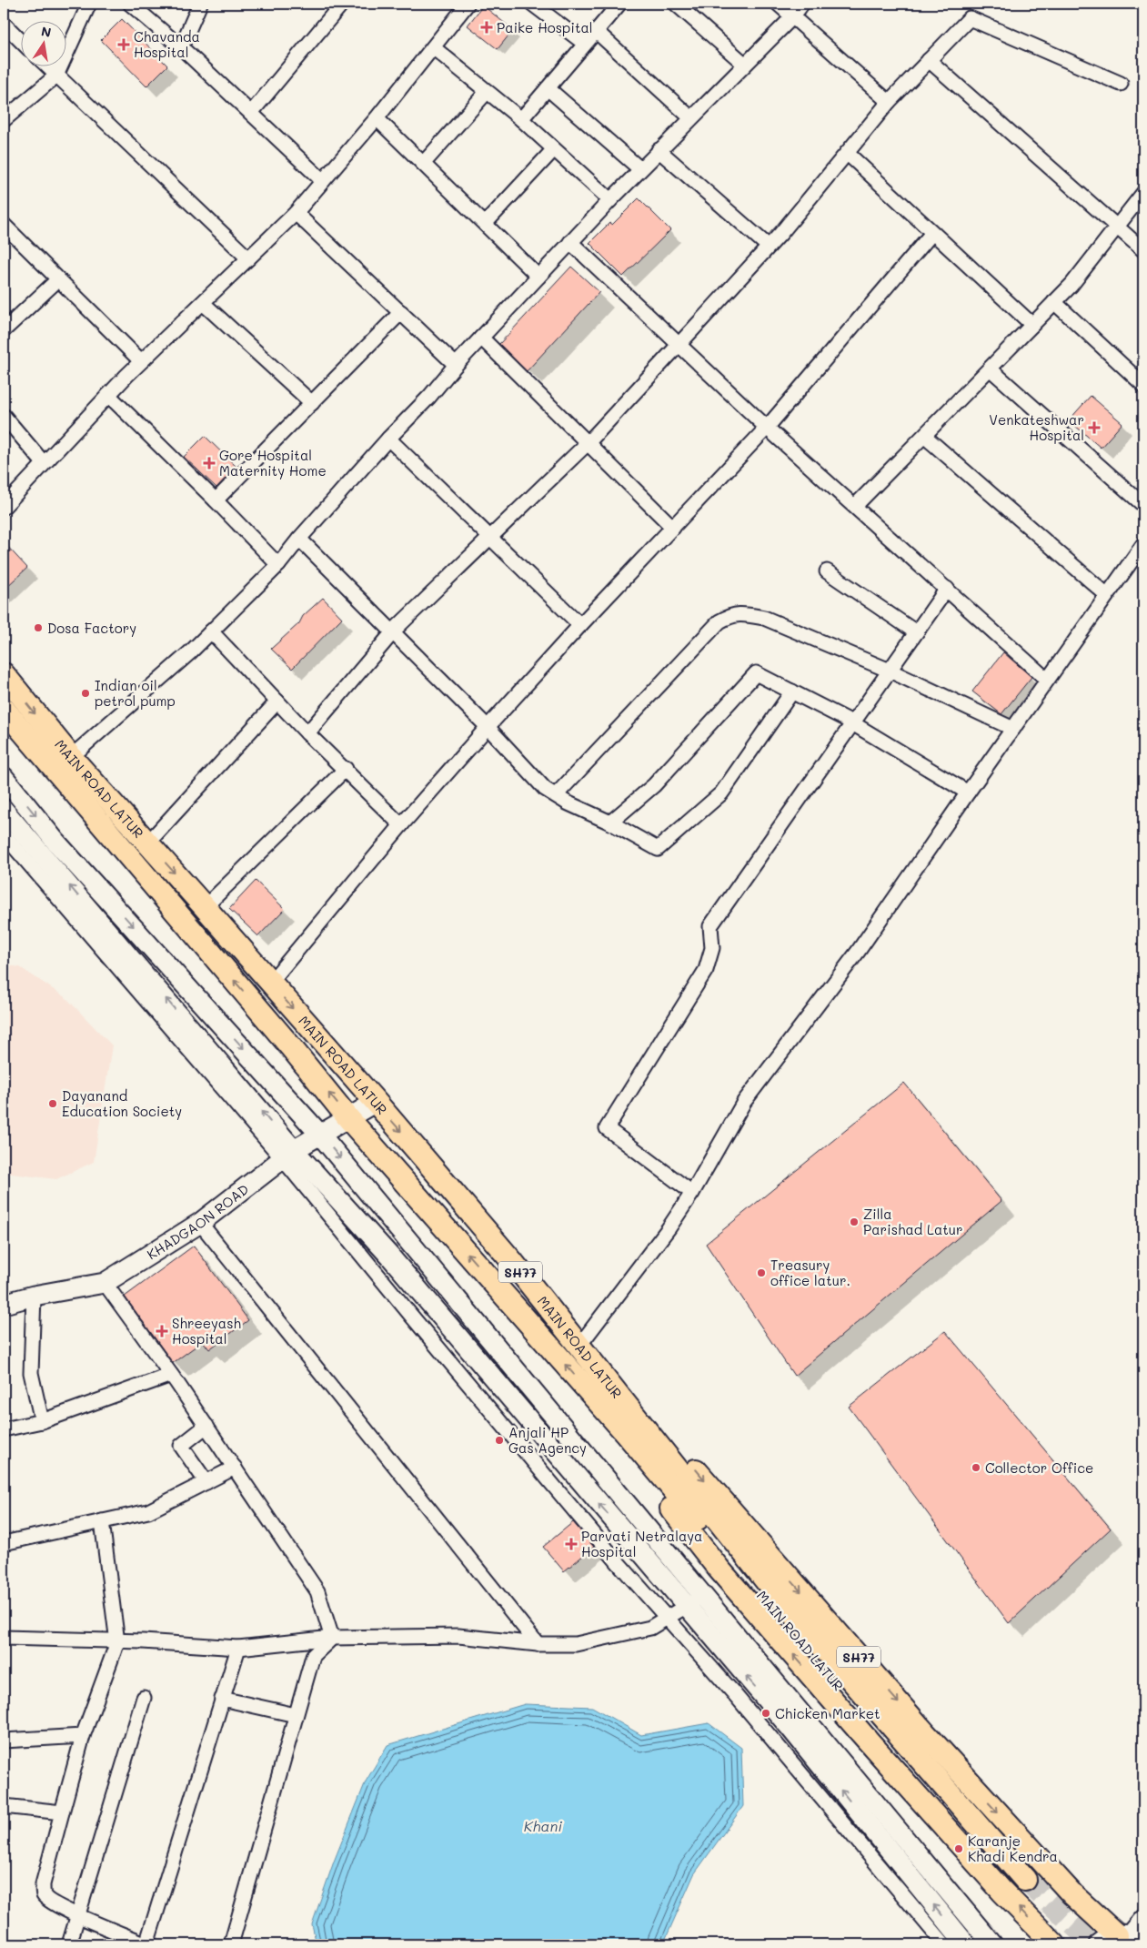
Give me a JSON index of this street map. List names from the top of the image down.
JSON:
{
  "streets": {
    "main road": ["MAIN ROAD LATUR", "SH77"],
    "street": ["KHADGAON ROAD"]
  },
  "crossings": [
    ["MAIN ROAD LATUR", "KHADGAON ROAD"],
    ["MAIN ROAD LATUR", "SH77"]
  ],
  "water": ["Khani"],
  "places": {
    "health": [
      "Paike Hospital",
      "Chavanda Hospital",
      "Venkateshwar Hospital",
      "Gore Hospital Maternity Home",
      "Shreeyash Hospital",
      "Parvati Netralaya Hospital"
    ],
    "other": [
      "Dosa Factory",
      "Indian oil petrol pump",
      "Dayanand Education Society",
      "Zilla Parishad Latur",
      "Treasury office latur.",
      "Anjali HP Gas Agency",
      "Collector Office",
      "Chicken Market",
      "Karanje Khadi Kendra"
    ]
  },
  "north": "top"
}
